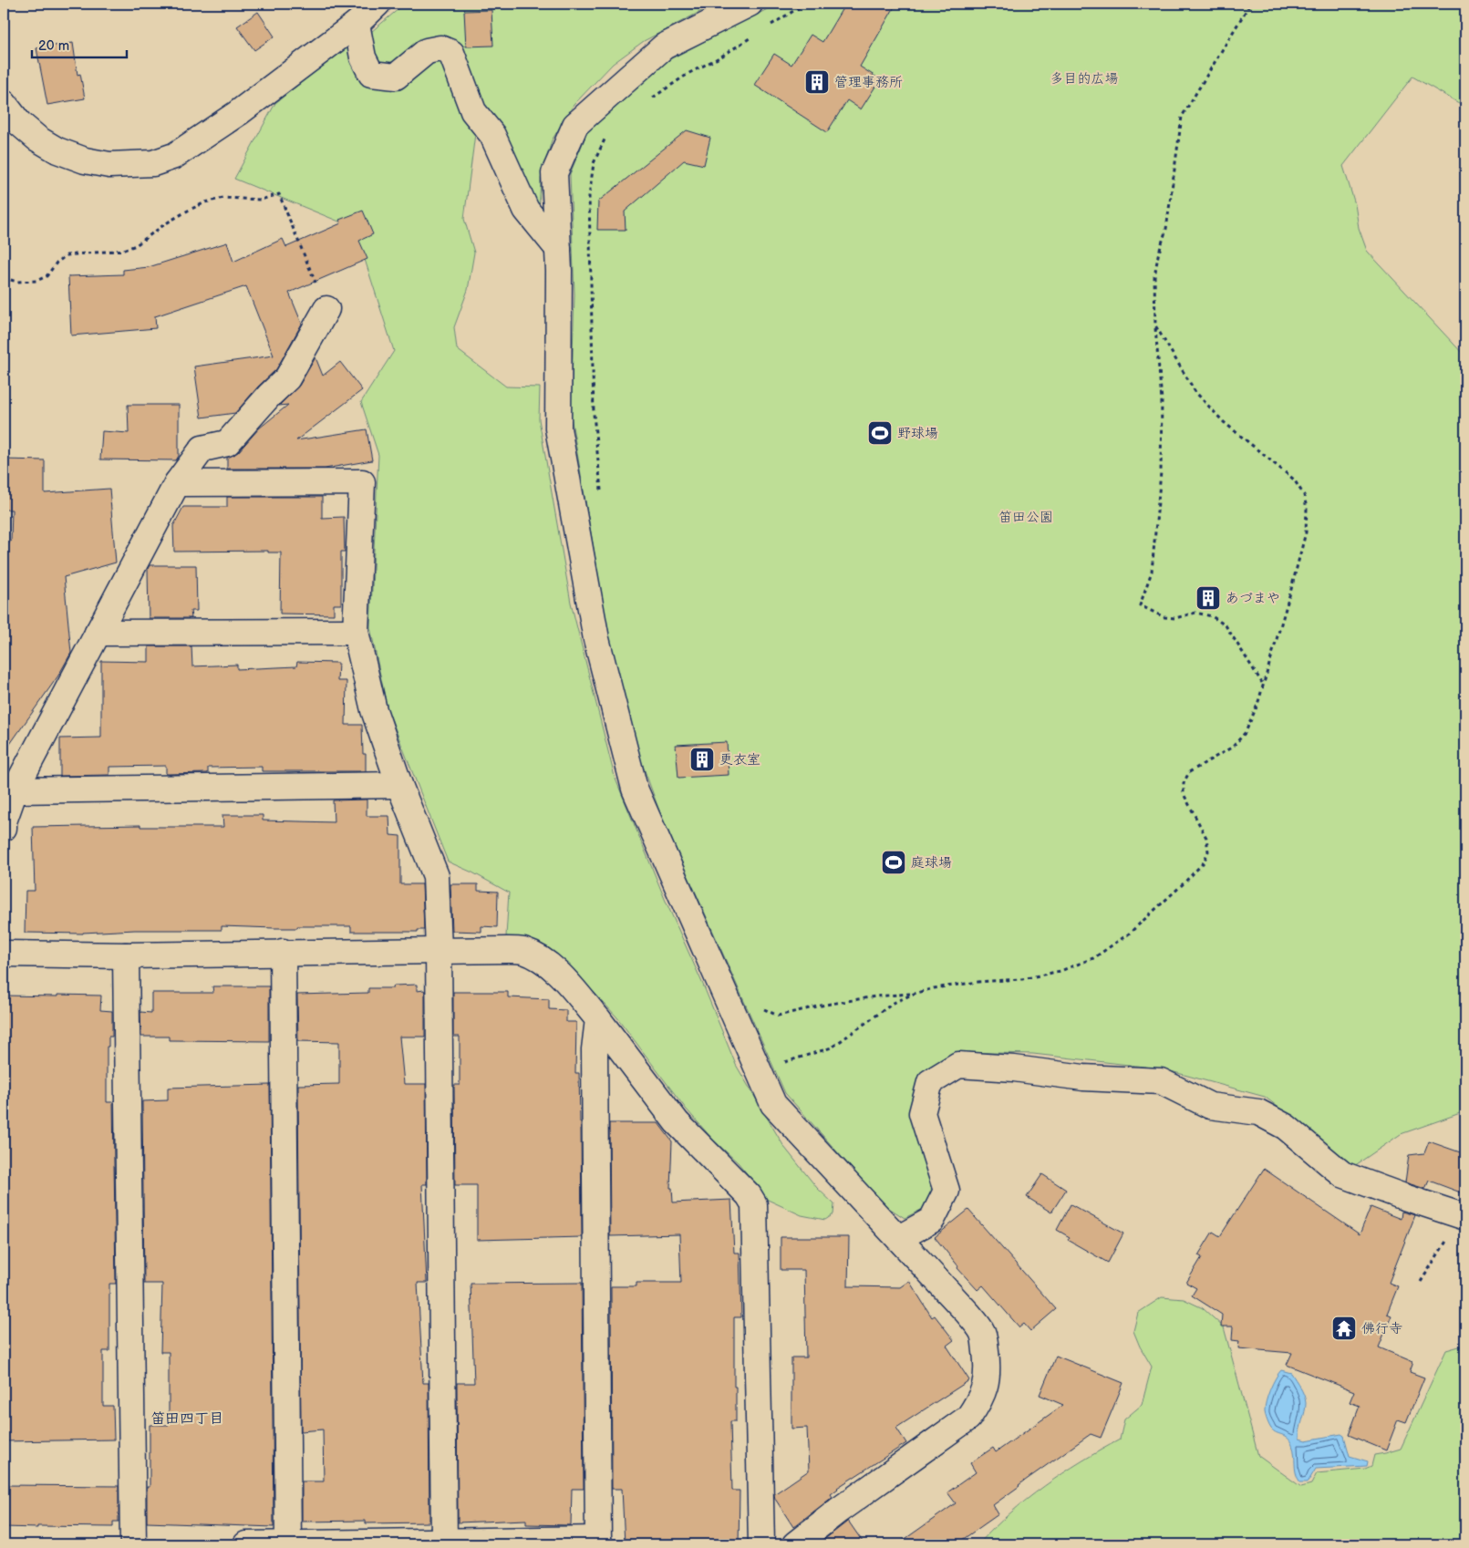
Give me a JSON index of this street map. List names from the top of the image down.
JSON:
{
  "districts": ["笛田四丁目"],
  "parks": ["多目的広場", "笛田公園"],
  "places": {
    "building": ["管理事務所", "あづまや", "更衣室"],
    "sports": ["野球場", "庭球場"],
    "temple": ["佛行寺"]
  },
  "scale_bar": "20 m"
}
